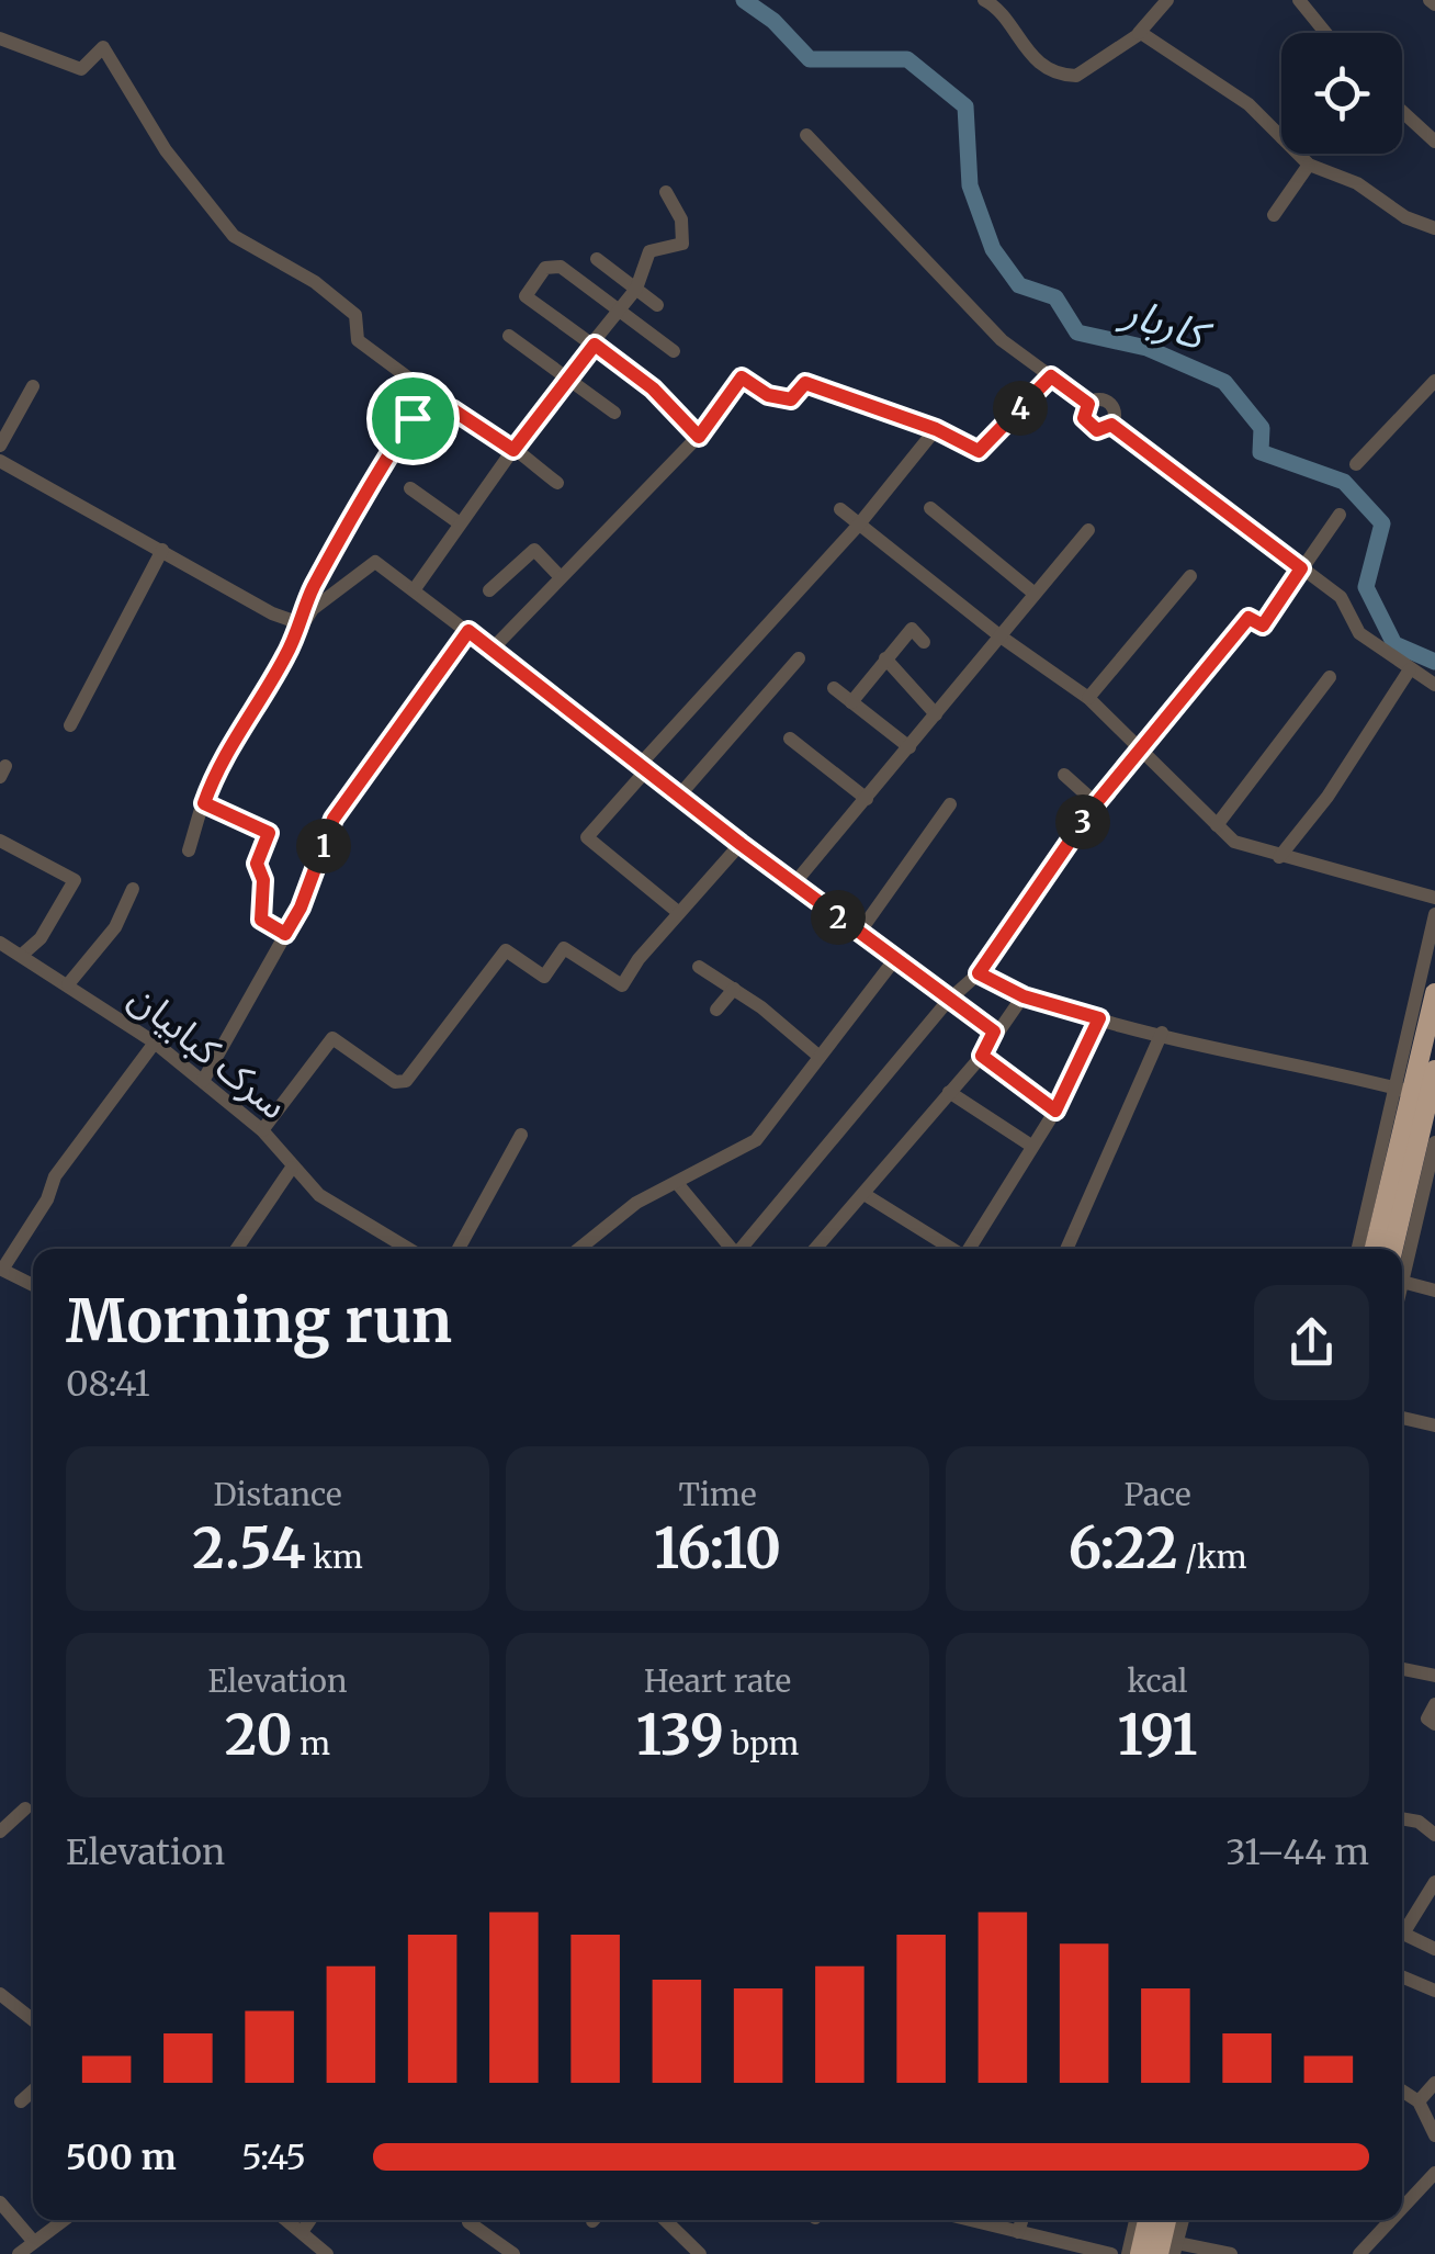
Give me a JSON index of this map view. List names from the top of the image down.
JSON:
{
  "streets": {
    "street": ["سرک کبابیان"]
  },
  "water": ["کاربار"],
  "page": {
    "pins": [
      "4",
      "3",
      "1",
      "2"
    ],
    "heading": ["Morning run", "08:41"],
    "stats": [
      ["Distance", "2.54 km"],
      ["Time", "16:10"],
      ["Pace", "6:22 /km"],
      ["Elevation", "20 m"],
      ["Heart rate", "139 bpm"],
      ["kcal", "191"]
    ],
    "chart": ["Elevation", "31–44 m"],
    "list": [
      {
        "name": "500 m",
        "note": "5:45"
      }
    ]
  }
}
